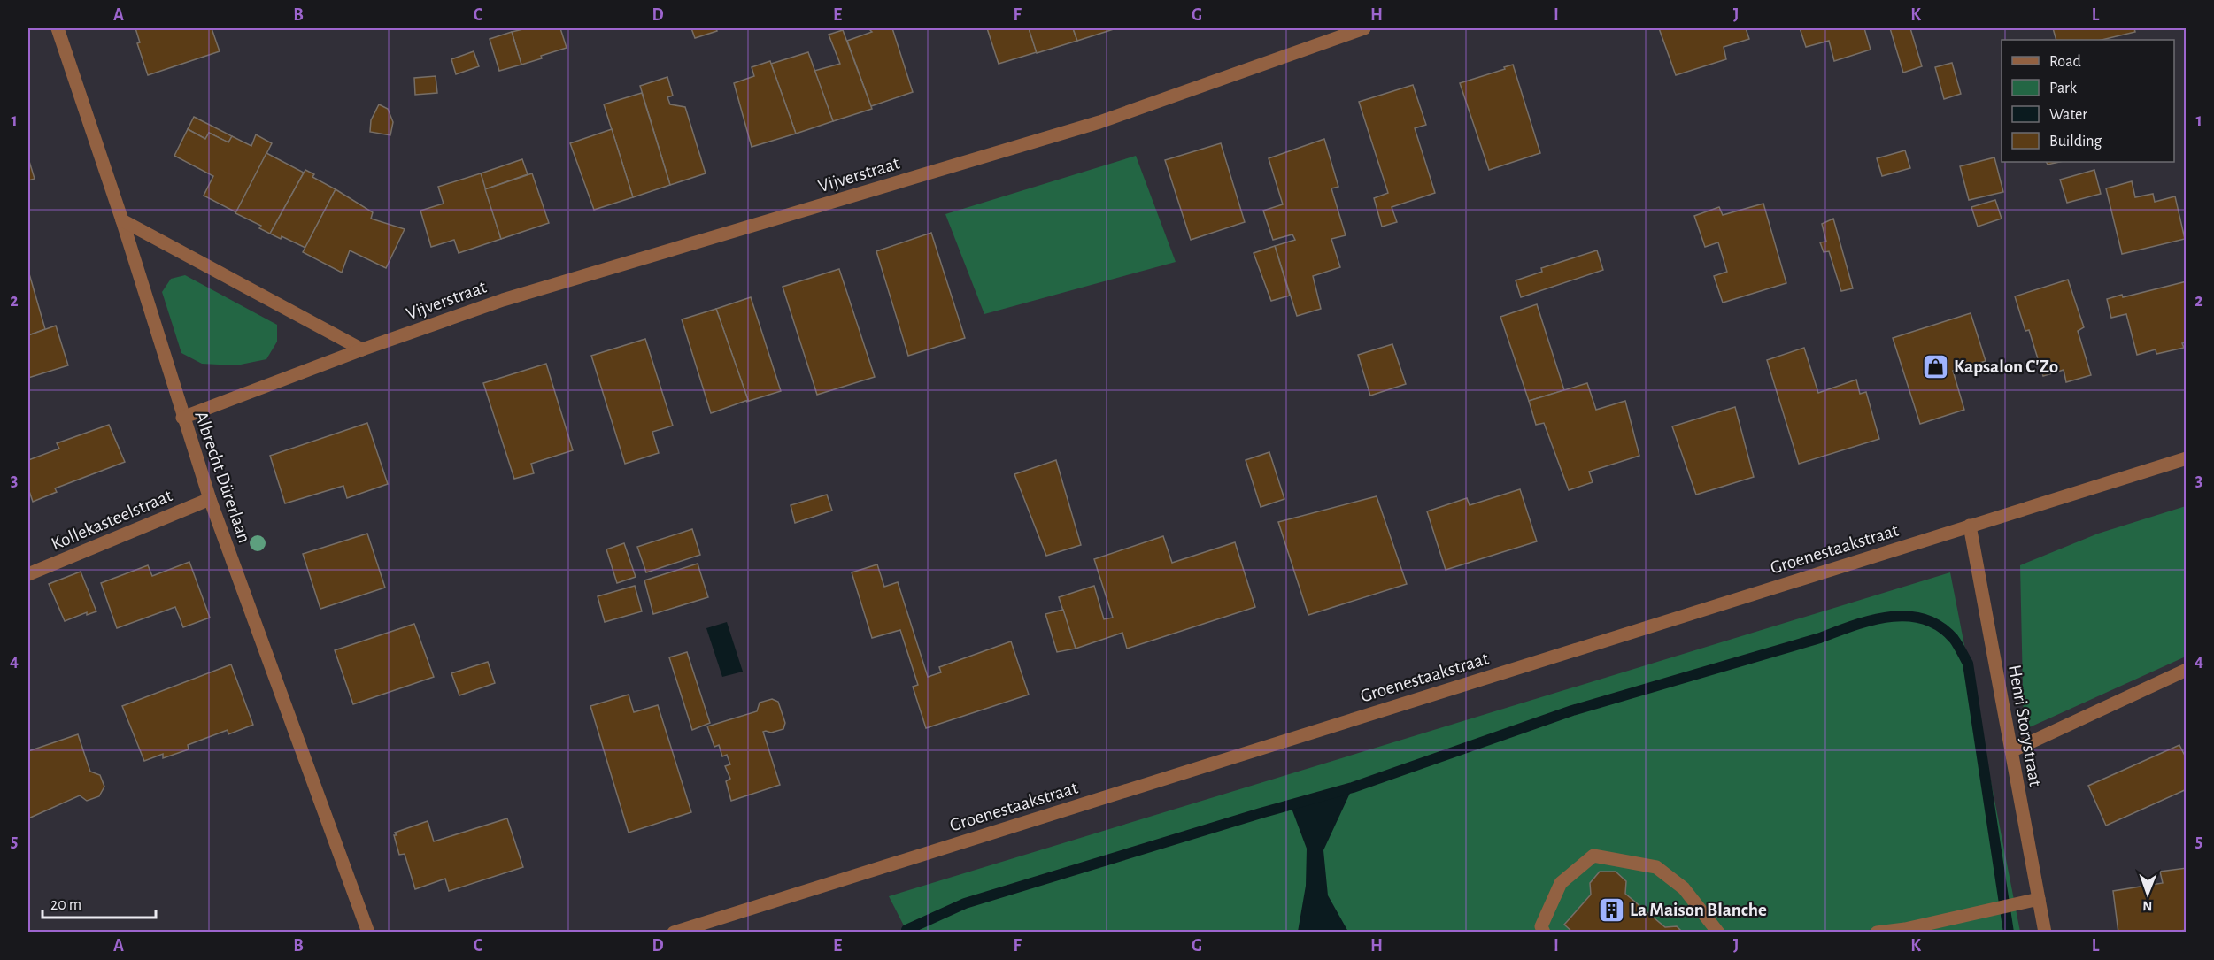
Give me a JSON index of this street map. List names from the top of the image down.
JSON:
{
  "streets": {
    "street": [
      "Vijverstraat",
      "Albrecht Dürerlaan",
      "Kollekasteelstraat",
      "Groenestaakstraat",
      "Henri Storystraat"
    ]
  },
  "crossings": [
    ["Vijverstraat", "Albrecht Dürerlaan"],
    ["Albrecht Dürerlaan", "Kollekasteelstraat"],
    ["Groenestaakstraat", "Henri Storystraat"]
  ],
  "places": {
    "shop": ["Kapsalon C'Zo"],
    "building": ["La Maison Blanche"]
  },
  "legend": [
    "Road",
    "Park",
    "Water",
    "Building"
  ],
  "scale_bar": "20 m",
  "north": "bottom",
  "grid": {
    "columns": [
      "A",
      "B",
      "C",
      "D",
      "E",
      "F",
      "G",
      "H",
      "I",
      "J",
      "K",
      "L"
    ],
    "rows": [
      "1",
      "2",
      "3",
      "4",
      "5"
    ]
  }
}
